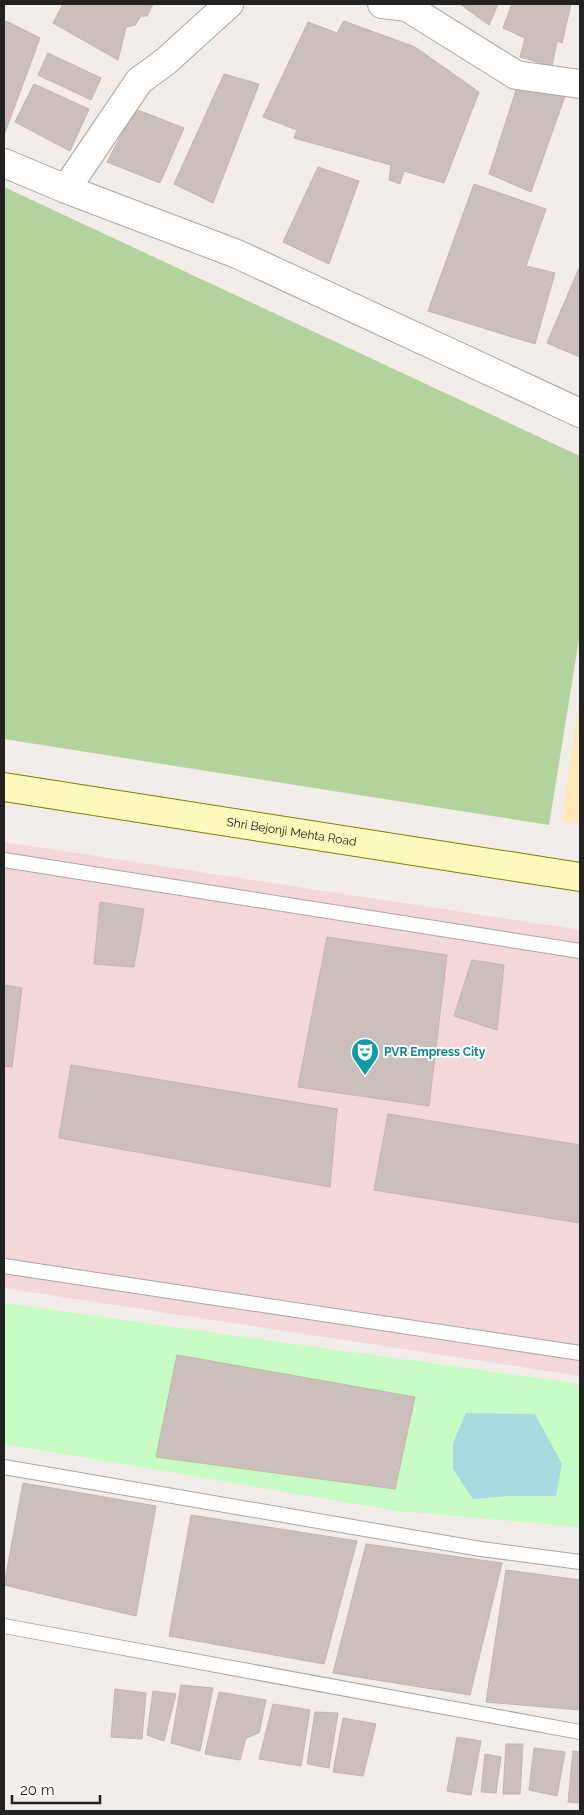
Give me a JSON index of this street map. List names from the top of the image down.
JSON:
{
  "streets": {
    "main road": ["Shri Bejonji Mehta Road"]
  },
  "places": {
    "theatre": ["PVR Empress City"]
  },
  "scale_bar": "20 m"
}
